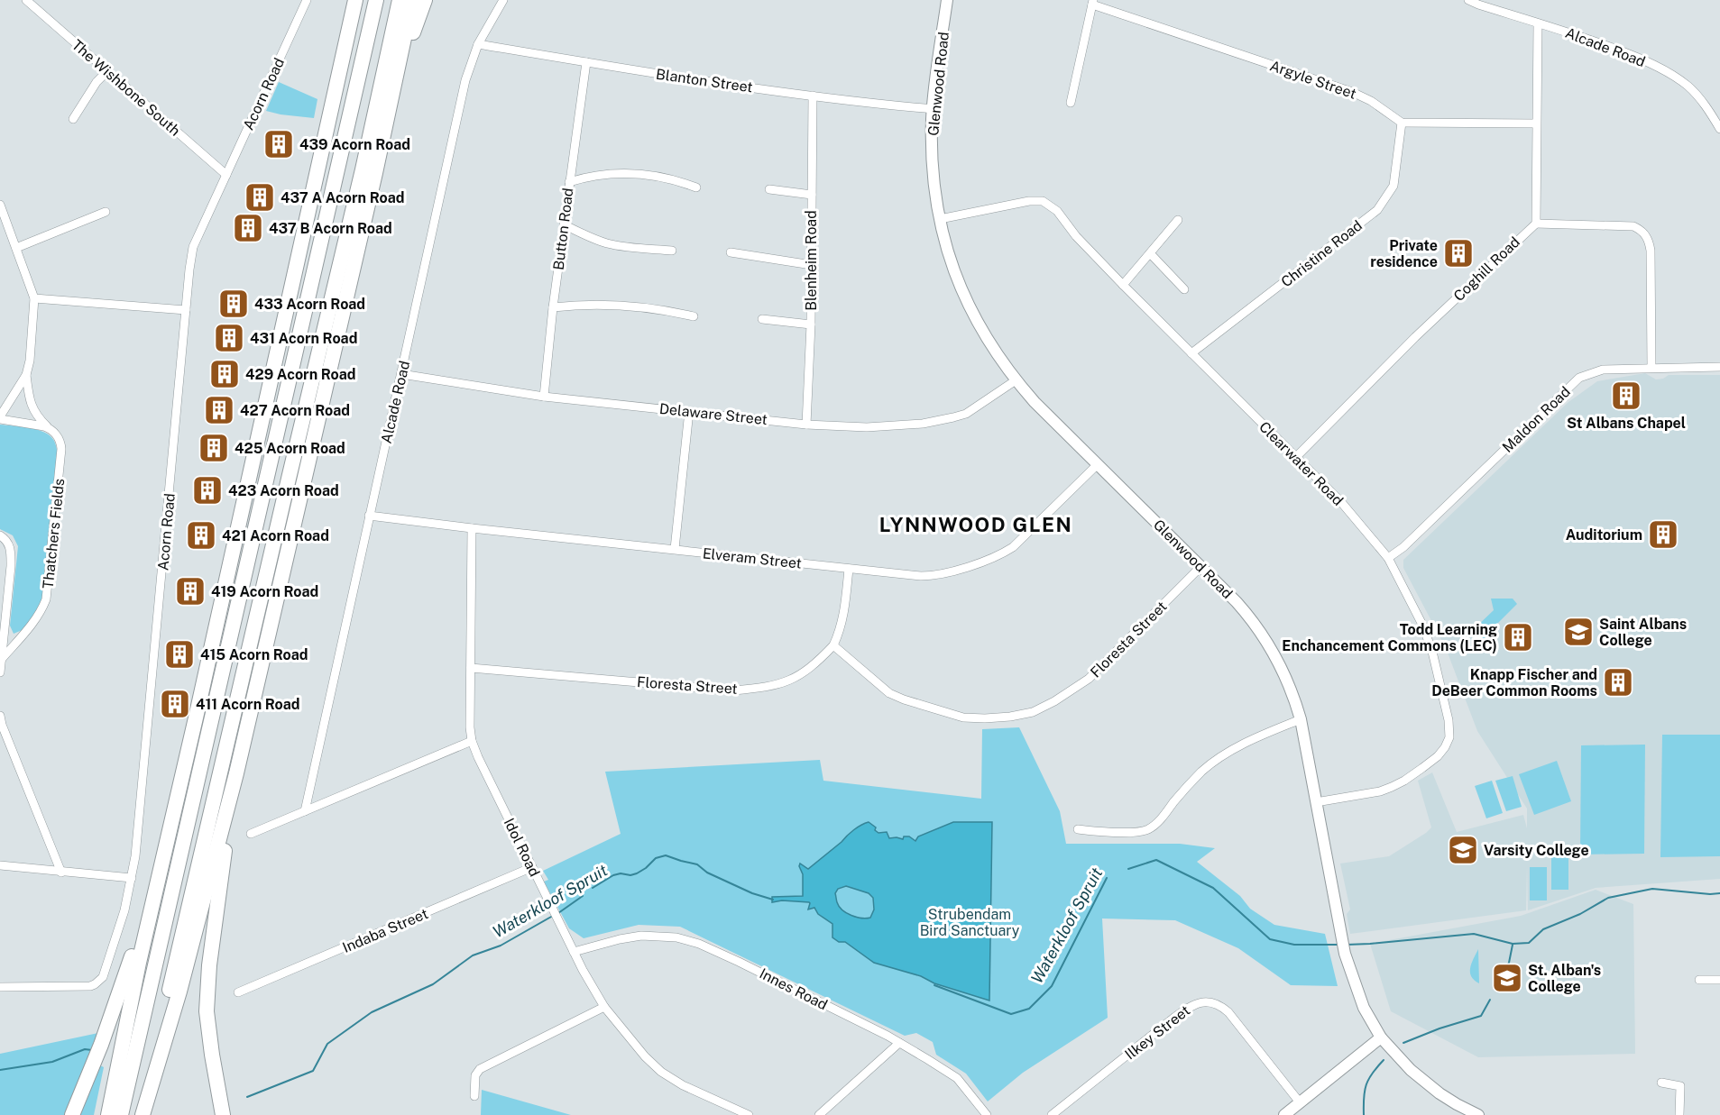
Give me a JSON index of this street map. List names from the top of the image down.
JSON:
{
  "streets": {
    "street": [
      "Alcade Road",
      "Argyle Street",
      "Blanton Street",
      "Glenwood Road",
      "The Wishbone South",
      "Acorn Road",
      "Button Road",
      "Christine Road",
      "Blenheim Road",
      "Coghill Road",
      "Delaware Street",
      "Maldon Road",
      "Clearwater Road",
      "Thatchers Fields",
      "Elveram Street",
      "Floresta Street",
      "Idol Road",
      "Indaba Street",
      "Innes Road",
      "Ilkey Street"
    ]
  },
  "crossings": [
    ["Alcade Road", "Blanton Street"],
    ["Alcade Road", "Delaware Street"],
    ["Alcade Road", "Elveram Street"],
    ["Argyle Street", "Christine Road"],
    ["Blanton Street", "Glenwood Road"],
    ["Blanton Street", "Button Road"],
    ["Blanton Street", "Blenheim Road"],
    ["Glenwood Road", "Delaware Street"],
    ["Glenwood Road", "Clearwater Road"],
    ["Glenwood Road", "Elveram Street"],
    ["Glenwood Road", "Floresta Street"],
    ["The Wishbone South", "Acorn Road"],
    ["Button Road", "Delaware Street"],
    ["Christine Road", "Clearwater Road"],
    ["Blenheim Road", "Delaware Street"],
    ["Coghill Road", "Clearwater Road"],
    ["Maldon Road", "Clearwater Road"],
    ["Elveram Street", "Idol Road"],
    ["Floresta Street", "Idol Road"],
    ["Idol Road", "Indaba Street"],
    ["Idol Road", "Innes Road"]
  ],
  "districts": ["LYNNWOOD GLEN"],
  "water": ["Waterkloof Spruit"],
  "parks": ["Strubendam Bird Sanctuary"],
  "places": {
    "building": [
      "439 Acorn Road",
      "437 A Acorn Road",
      "437 B Acorn Road",
      "Private residence",
      "433 Acorn Road",
      "431 Acorn Road",
      "429 Acorn Road",
      "St Albans Chapel",
      "427 Acorn Road",
      "425 Acorn Road",
      "423 Acorn Road",
      "Auditorium",
      "421 Acorn Road",
      "419 Acorn Road",
      "Todd Learning Enchancement Commons (LEC)",
      "415 Acorn Road",
      "Knapp Fischer and DeBeer Common Rooms",
      "411 Acorn Road"
    ],
    "school or university": ["Saint Albans College", "Varsity College", "St. Alban's College"]
  }
}
